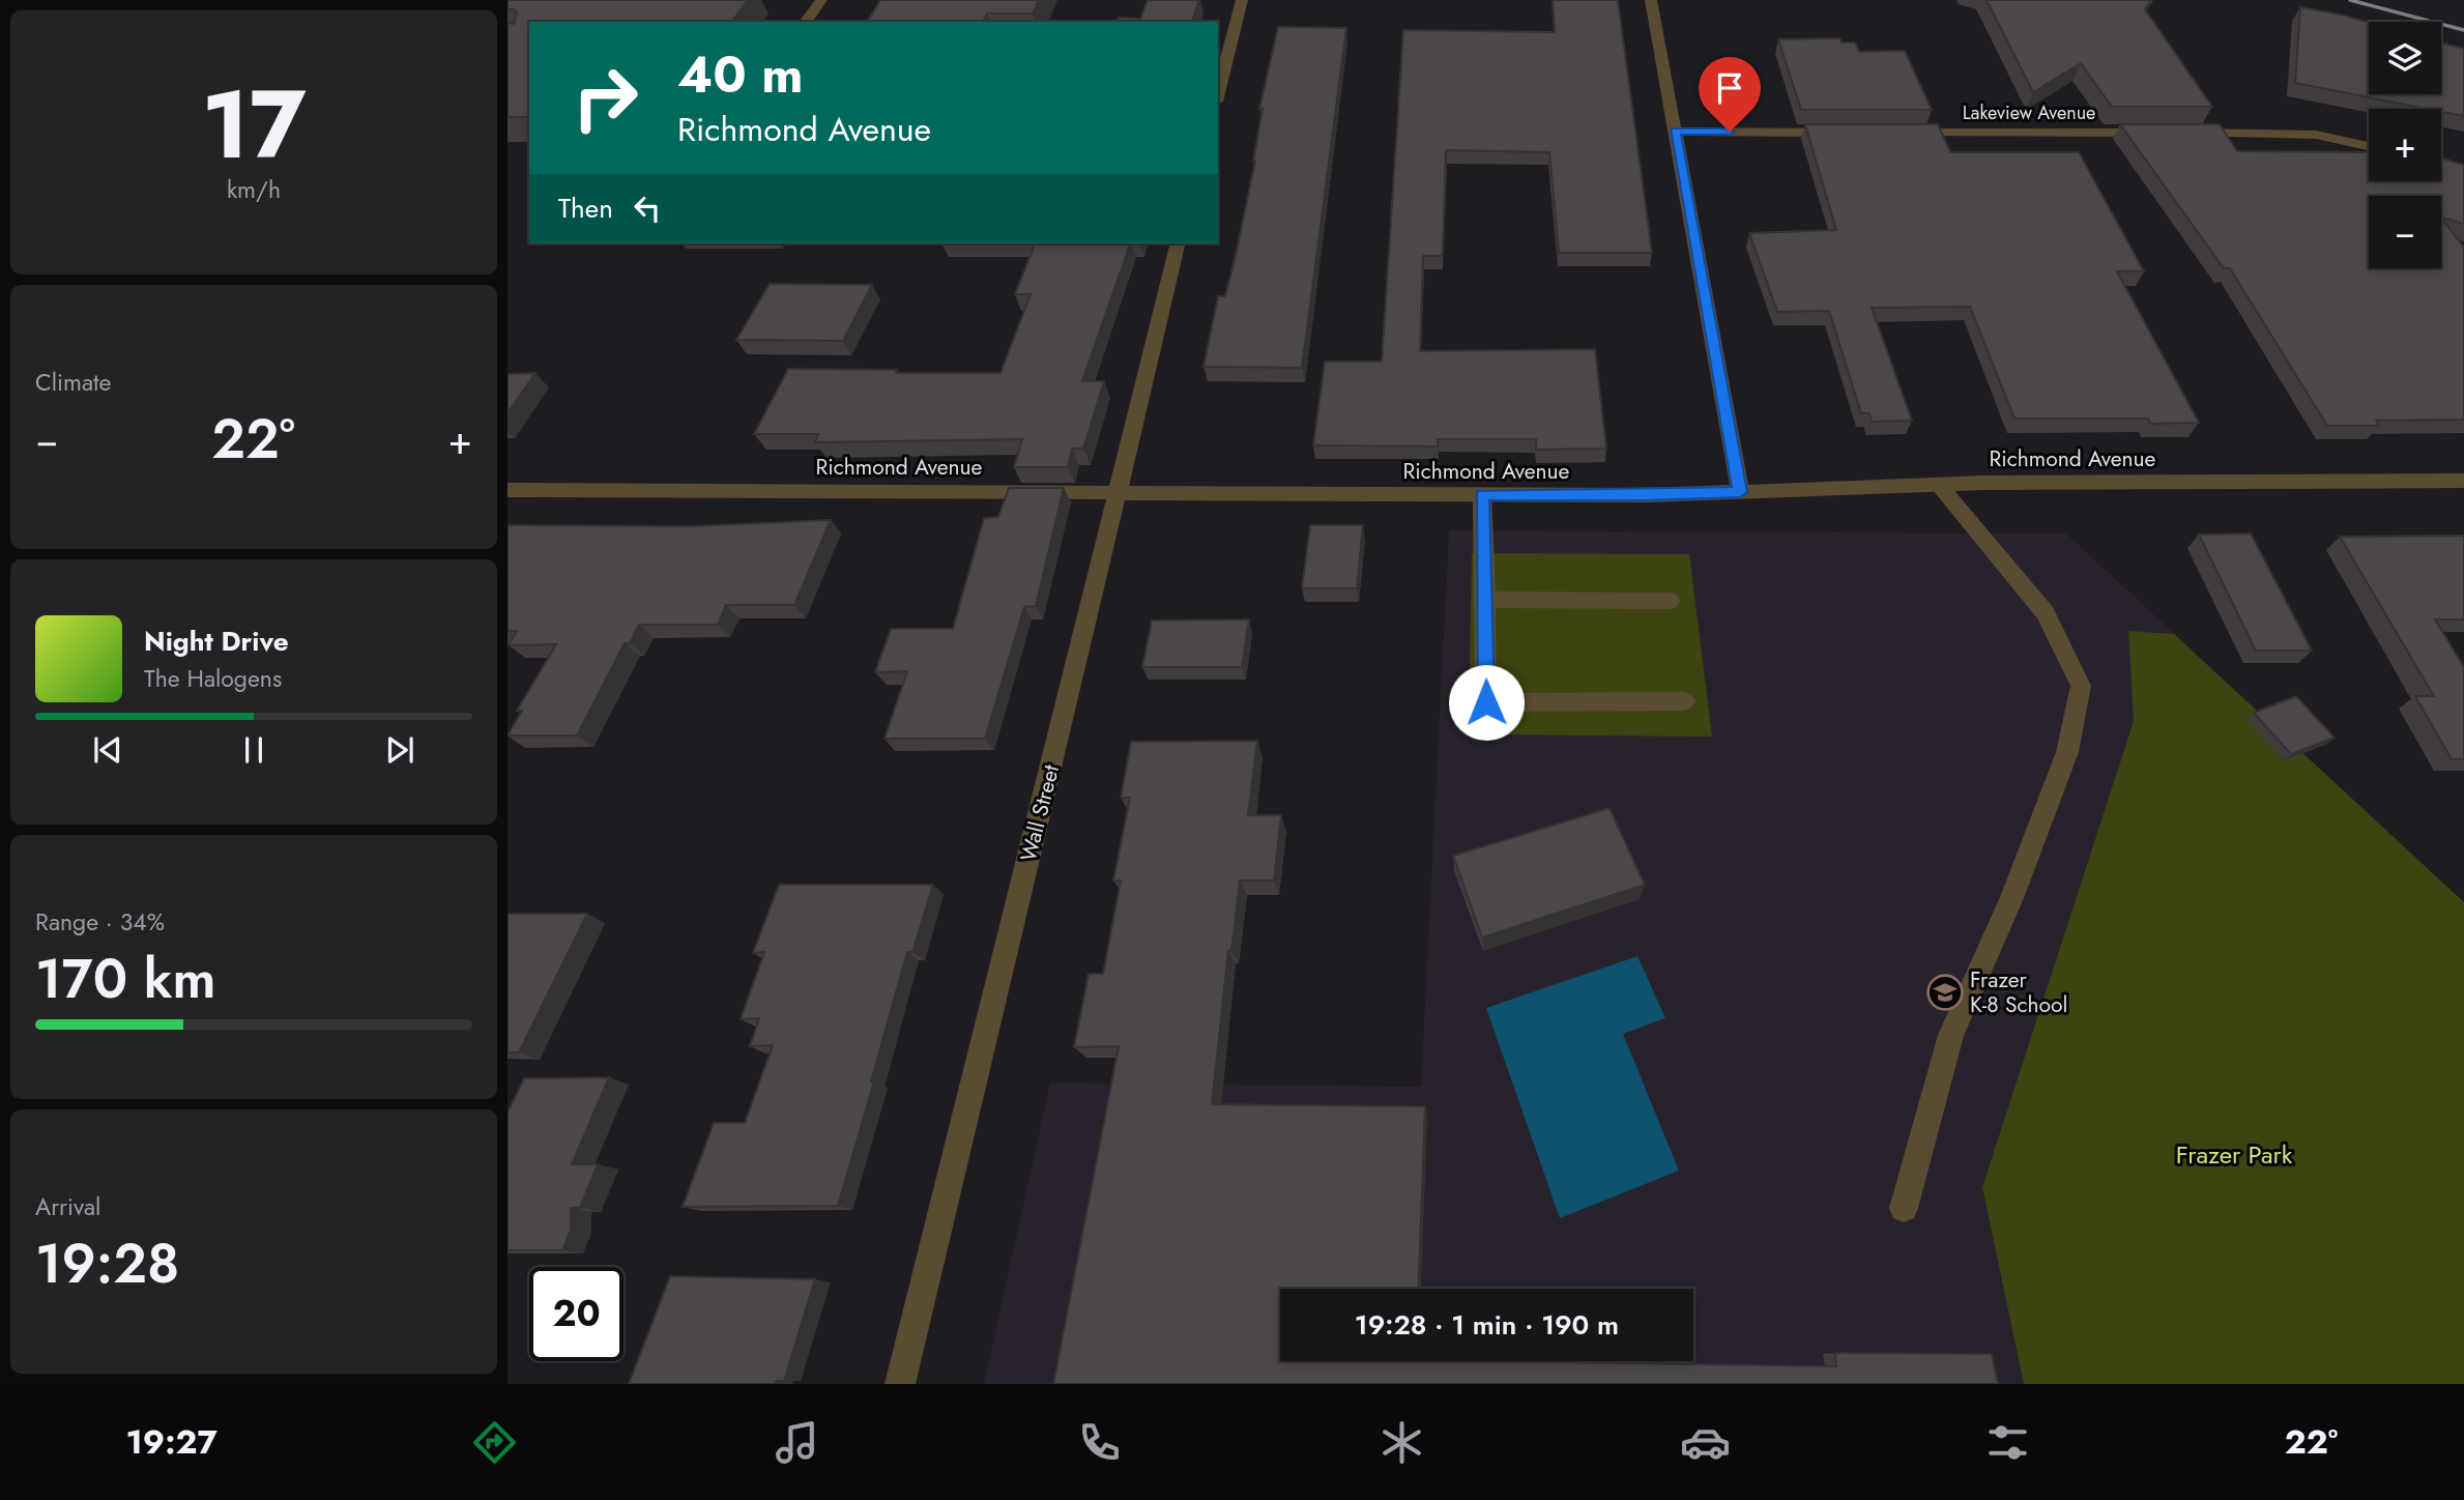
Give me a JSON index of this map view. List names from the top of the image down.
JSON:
{
  "streets": {
    "street": ["Lakeview Avenue", "Richmond Avenue", "Wall Street"]
  },
  "crossings": [
    ["Richmond Avenue", "Wall Street"]
  ],
  "parks": ["Frazer Park"],
  "places": {
    "school or university": ["Frazer K-8 School"]
  },
  "page": {
    "tile": [
      ["17", "km/h"],
      "Climate",
      ["Range · 34%", "170 km"],
      ["Arrival", "19:28"]
    ],
    "map_buttons": ["+", "−"],
    "turn": ["40 m", "Richmond Avenue"],
    "then": "Then",
    "heat": ["−", "22°", "+"],
    "song": ["Night Drive", "The Halogens"],
    "limit": "20",
    "trip": "19:28 · 1 min · 190 m",
    "tabs": ["19:27", "22°"]
  }
}
